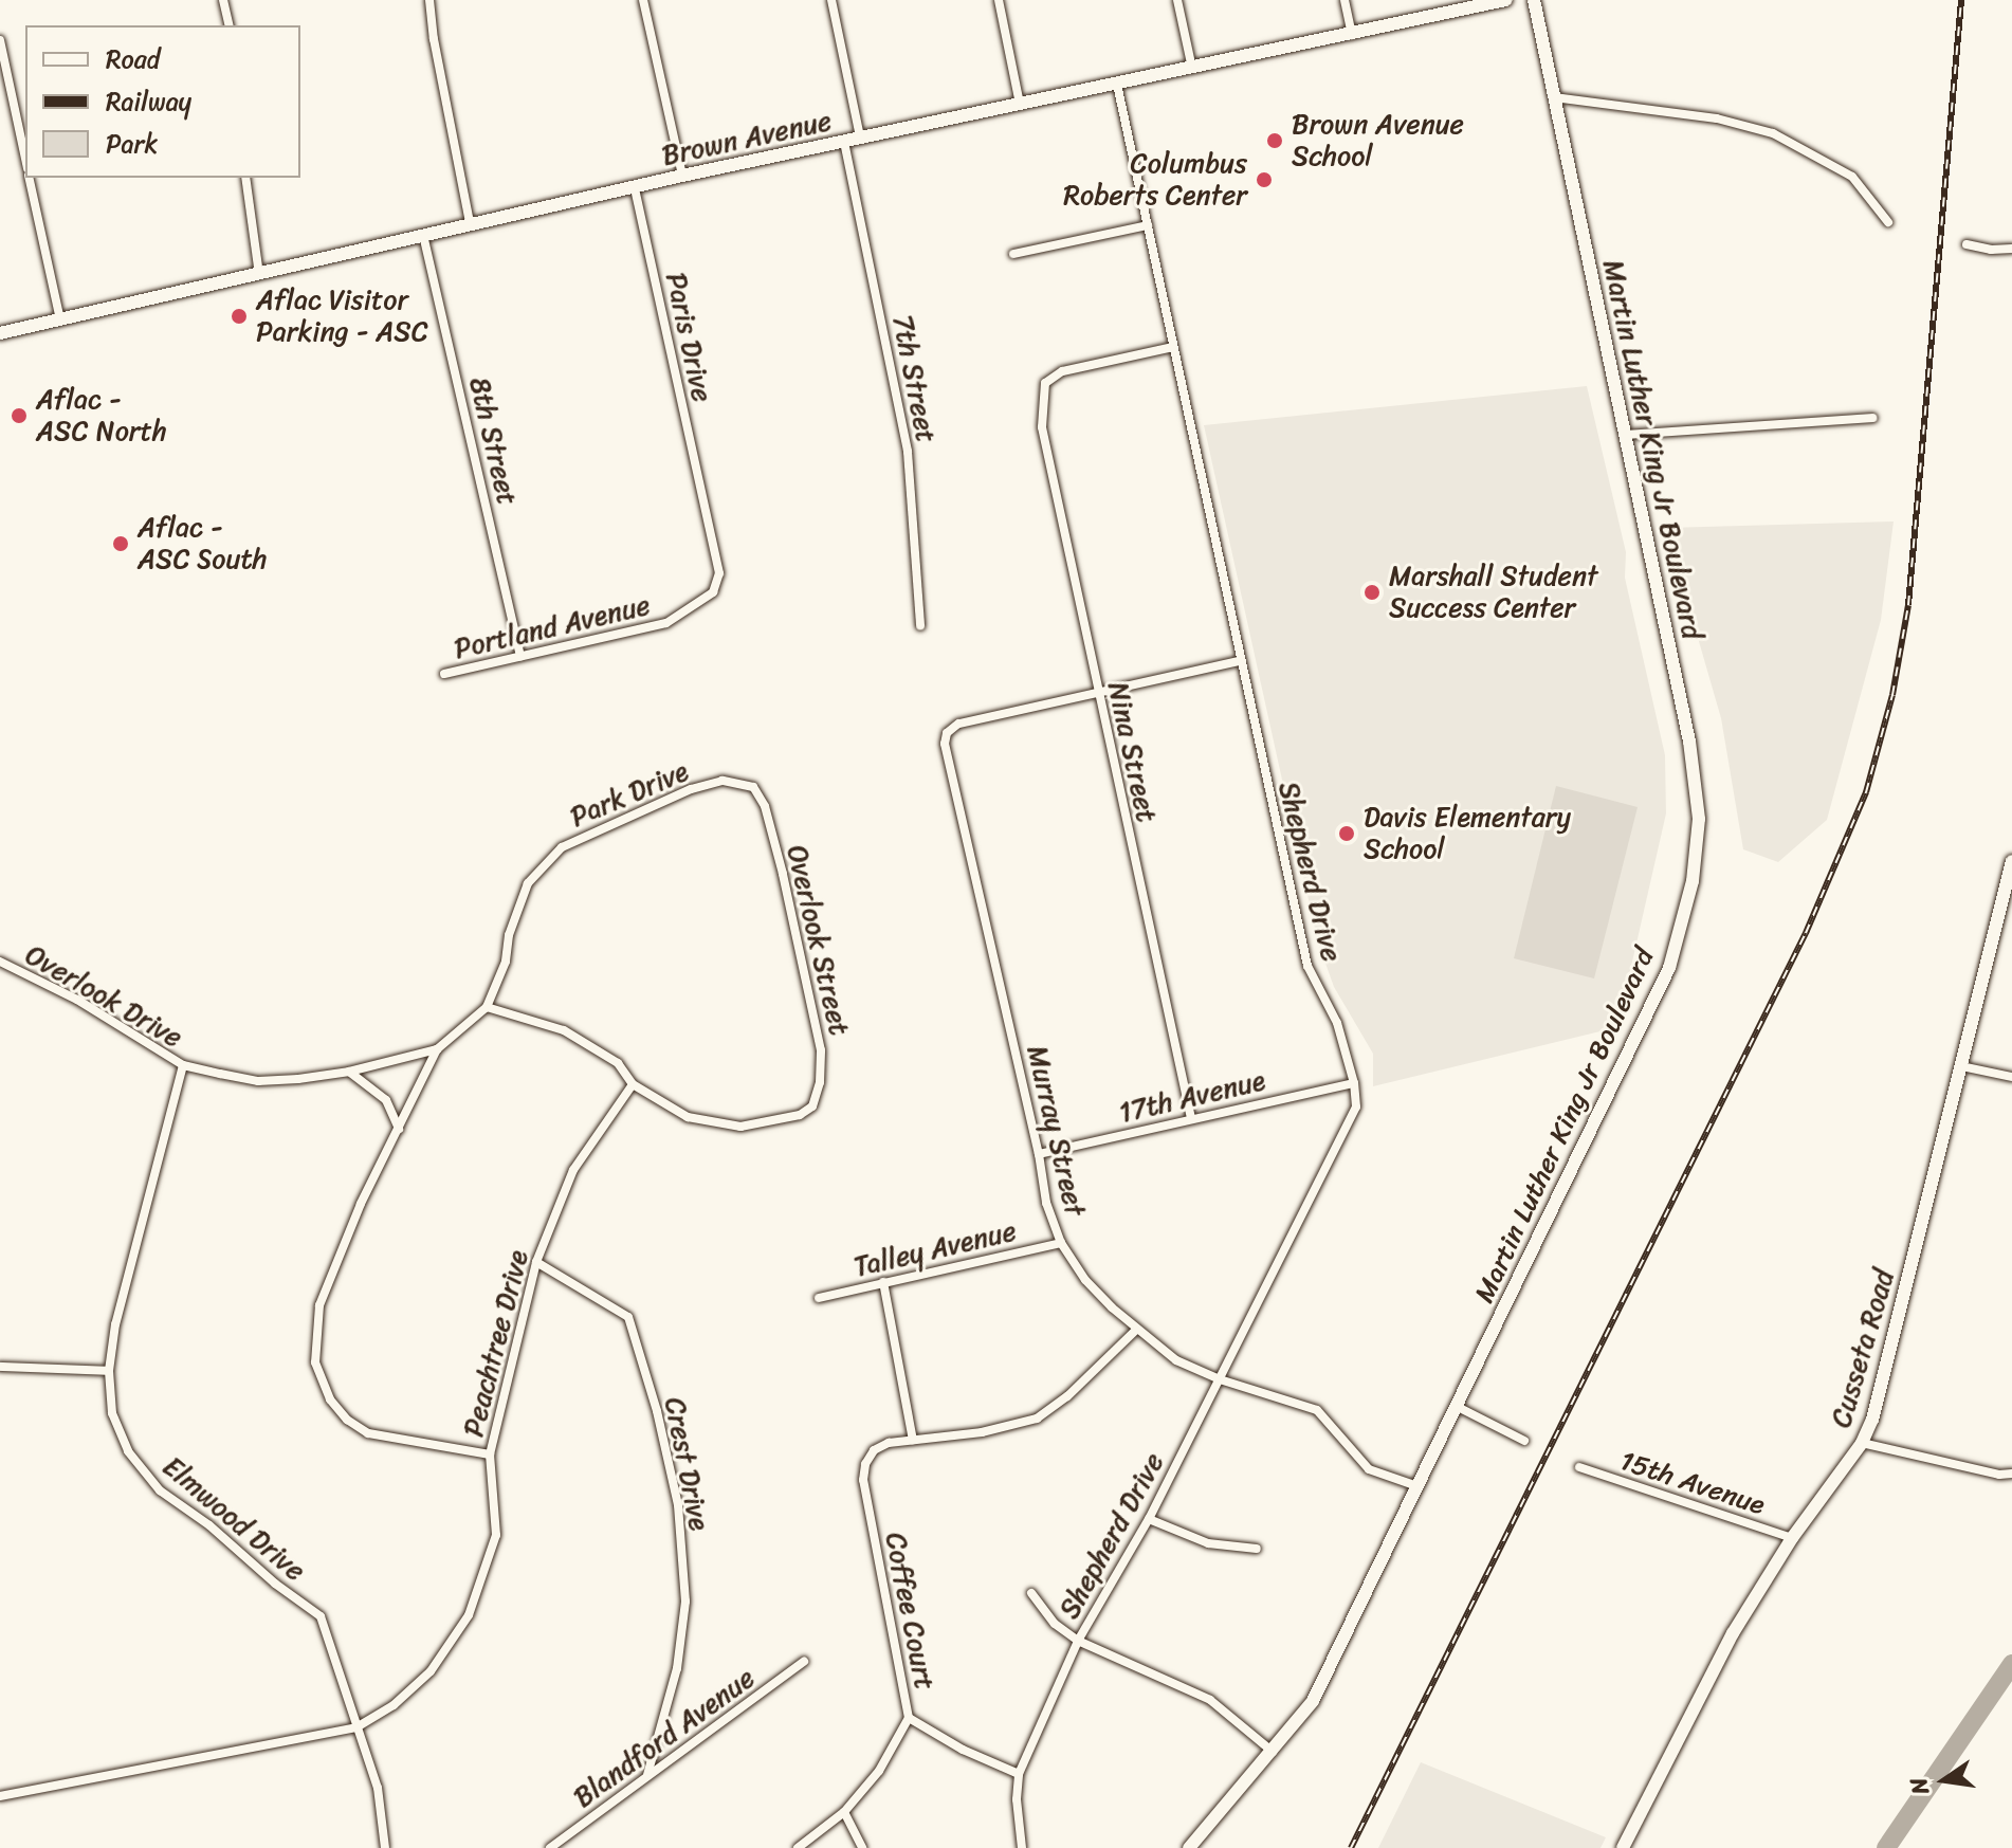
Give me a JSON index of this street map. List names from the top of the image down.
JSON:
{
  "streets": {
    "street": [
      "Brown Avenue",
      "Paris Drive",
      "7th Street",
      "8th Street",
      "Martin Luther King Jr Boulevard",
      "Portland Avenue",
      "Nina Street",
      "Park Drive",
      "Shepherd Drive",
      "Overlook Street",
      "Overlook Drive",
      "17th Avenue",
      "Murray Street",
      "Talley Avenue",
      "Peachtree Drive",
      "Cusseta Road",
      "Crest Drive",
      "15th Avenue",
      "Elmwood Drive",
      "Coffee Court",
      "Blandford Avenue"
    ]
  },
  "crossings": [
    ["Brown Avenue", "Paris Drive"],
    ["Brown Avenue", "7th Street"],
    ["Brown Avenue", "8th Street"],
    ["Brown Avenue", "Shepherd Drive"],
    ["Paris Drive", "Portland Avenue"],
    ["8th Street", "Portland Avenue"],
    ["Martin Luther King Jr Boulevard", "Murray Street"],
    ["Nina Street", "Shepherd Drive"],
    ["Nina Street", "17th Avenue"],
    ["Nina Street", "Murray Street"],
    ["Park Drive", "Overlook Street"],
    ["Park Drive", "Overlook Drive"],
    ["Park Drive", "Peachtree Drive"],
    ["Shepherd Drive", "17th Avenue"],
    ["Shepherd Drive", "Murray Street"],
    ["Shepherd Drive", "Coffee Court"],
    ["Overlook Street", "Peachtree Drive"],
    ["Overlook Drive", "Elmwood Drive"],
    ["17th Avenue", "Murray Street"],
    ["Murray Street", "Talley Avenue"],
    ["Peachtree Drive", "Crest Drive"],
    ["Peachtree Drive", "Elmwood Drive"],
    ["Cusseta Road", "15th Avenue"],
    ["Crest Drive", "Blandford Avenue"]
  ],
  "places": [
    "Brown Avenue School",
    "Columbus Roberts Center",
    "Aflac Visitor Parking - ASC",
    "Aflac - ASC North",
    "Aflac - ASC South",
    "Marshall Student Success Center",
    "Davis Elementary School"
  ],
  "legend": ["Road", "Railway", "Park"],
  "north": "left"
}
